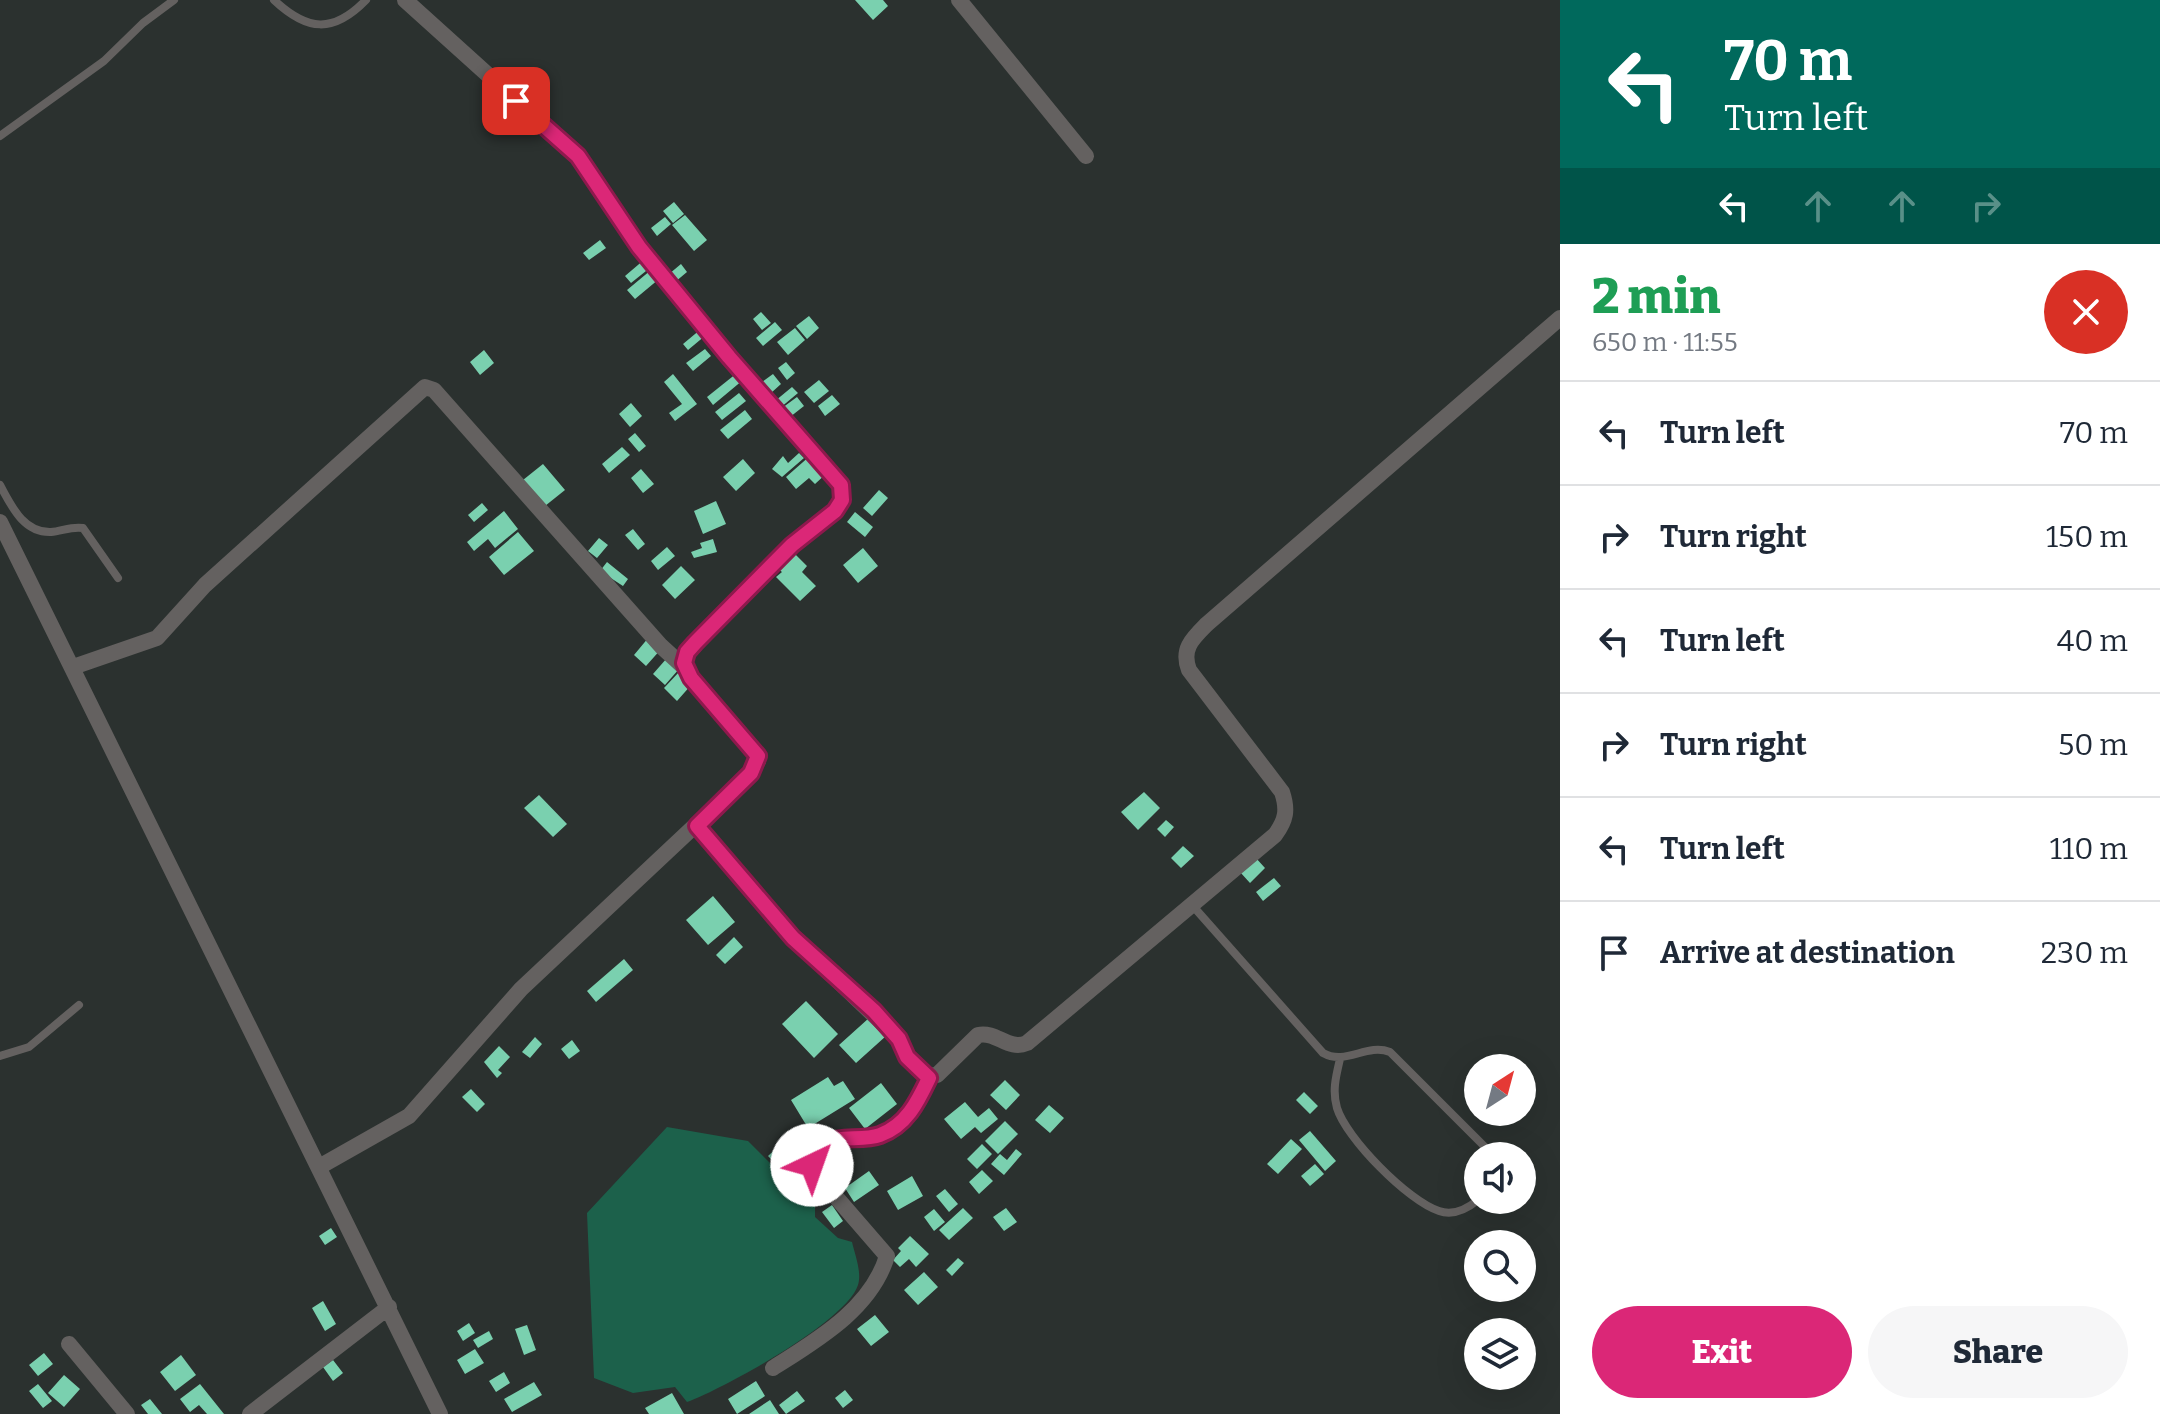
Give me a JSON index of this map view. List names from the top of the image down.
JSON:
{
  "north": "top right",
  "page": {
    "turn": ["70 m", "Turn left"],
    "heading": ["2 min", "650 m · 11:55"],
    "list": [
      {
        "name": "Turn left",
        "value": "70 m"
      },
      {
        "name": "Turn right",
        "value": "150 m"
      },
      {
        "name": "Turn left",
        "value": "40 m"
      },
      {
        "name": "Turn right",
        "value": "50 m"
      },
      {
        "name": "Turn left",
        "value": "110 m"
      },
      {
        "name": "Arrive at destination",
        "value": "230 m"
      }
    ],
    "buttons": ["Exit", "Share"]
  }
}
